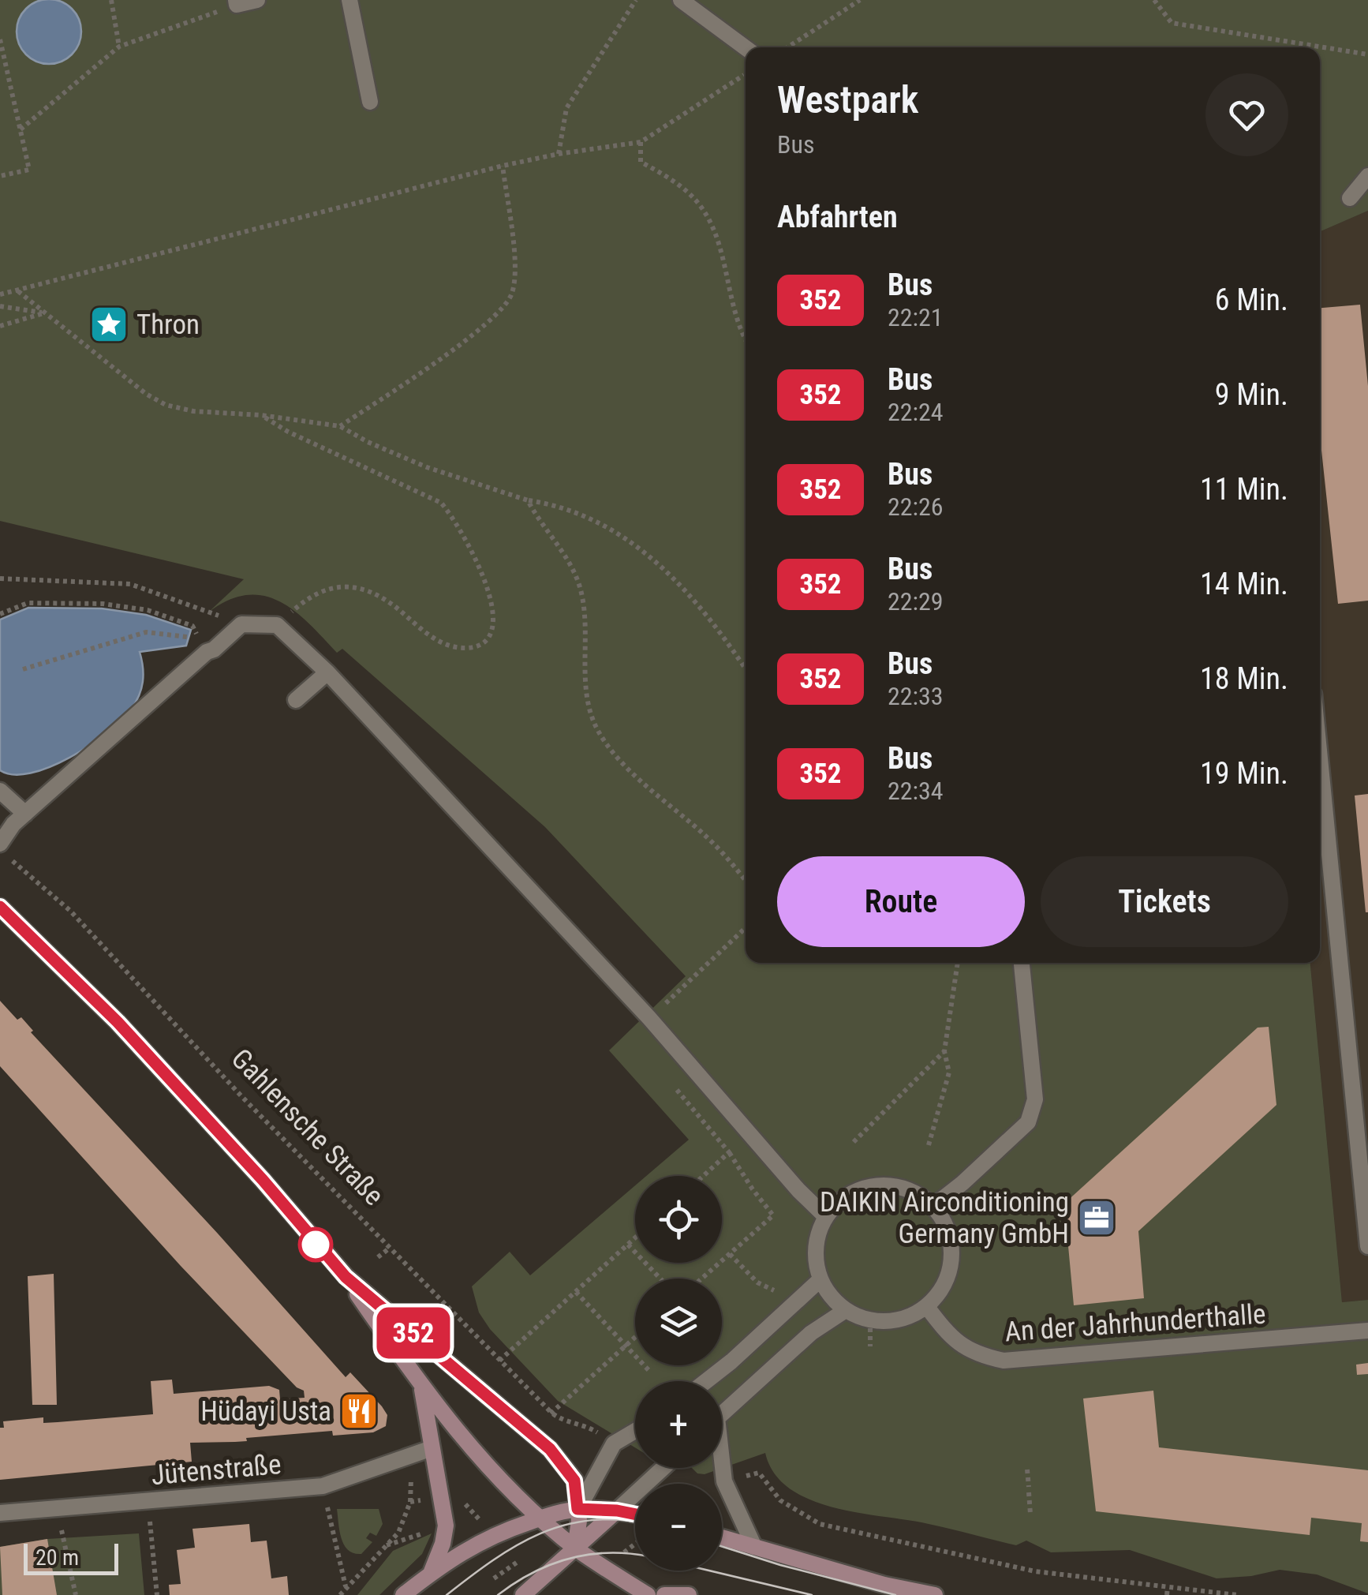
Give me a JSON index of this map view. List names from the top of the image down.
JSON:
{
  "streets": {
    "street": ["An der Jahrhunderthalle", "Jütenstraße"],
    "path": ["Gahlensche Straße"]
  },
  "places": {
    "place": ["Thron"],
    "office": ["DAIKIN Airconditioning Germany GmbH"],
    "restaurant": ["Hüdayi Usta"]
  },
  "lines": ["bus line 352"],
  "scale_bar": "20 m",
  "page": {
    "on_map": "352",
    "heading": [
      ["Westpark", "Bus"],
      "Abfahrten"
    ],
    "list": [
      {
        "mark": "352",
        "name": "Bus",
        "note": "22:21",
        "value": "6 Min."
      },
      {
        "mark": "352",
        "name": "Bus",
        "note": "22:24",
        "value": "9 Min."
      },
      {
        "mark": "352",
        "name": "Bus",
        "note": "22:26",
        "value": "11 Min."
      },
      {
        "mark": "352",
        "name": "Bus",
        "note": "22:29",
        "value": "14 Min."
      },
      {
        "mark": "352",
        "name": "Bus",
        "note": "22:33",
        "value": "18 Min."
      },
      {
        "mark": "352",
        "name": "Bus",
        "note": "22:34",
        "value": "19 Min."
      }
    ],
    "buttons": ["Route", "Tickets"],
    "map_buttons": ["+", "−"],
    "scale": "20 m"
  }
}
